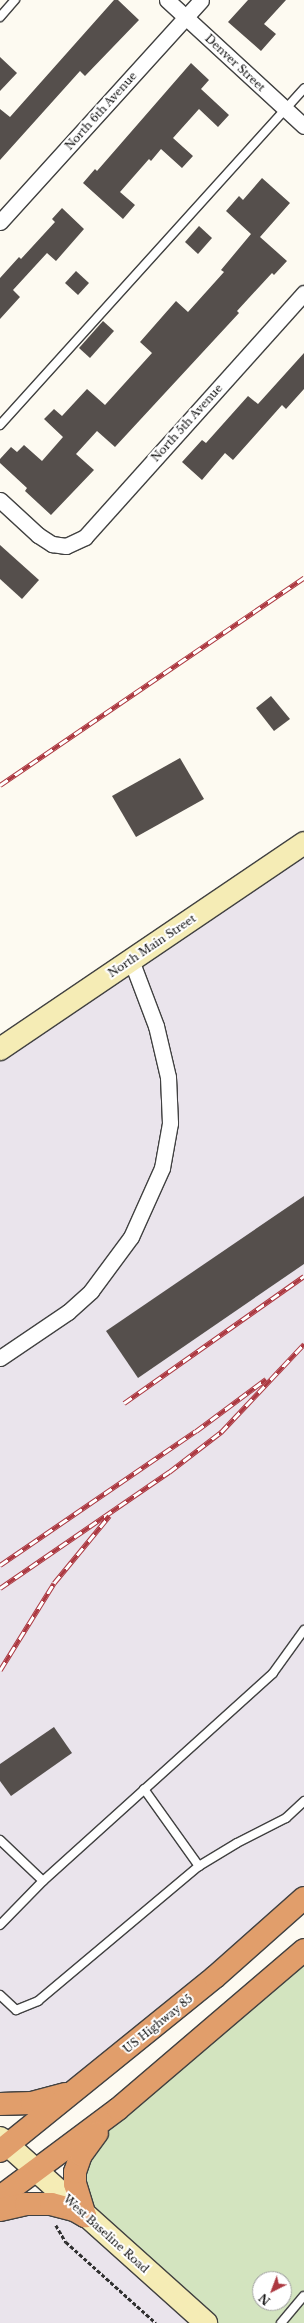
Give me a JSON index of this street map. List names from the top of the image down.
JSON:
{
  "streets": {
    "highway": ["US Highway 85"],
    "street": [
      "Denver Street",
      "North 6th Avenue",
      "North 5th Avenue",
      "North Main Street",
      "West Baseline Road"
    ]
  },
  "crossings": [
    ["Denver Street", "North 6th Avenue"],
    ["US Highway 85", "West Baseline Road"]
  ],
  "north": "bottom left"
}
